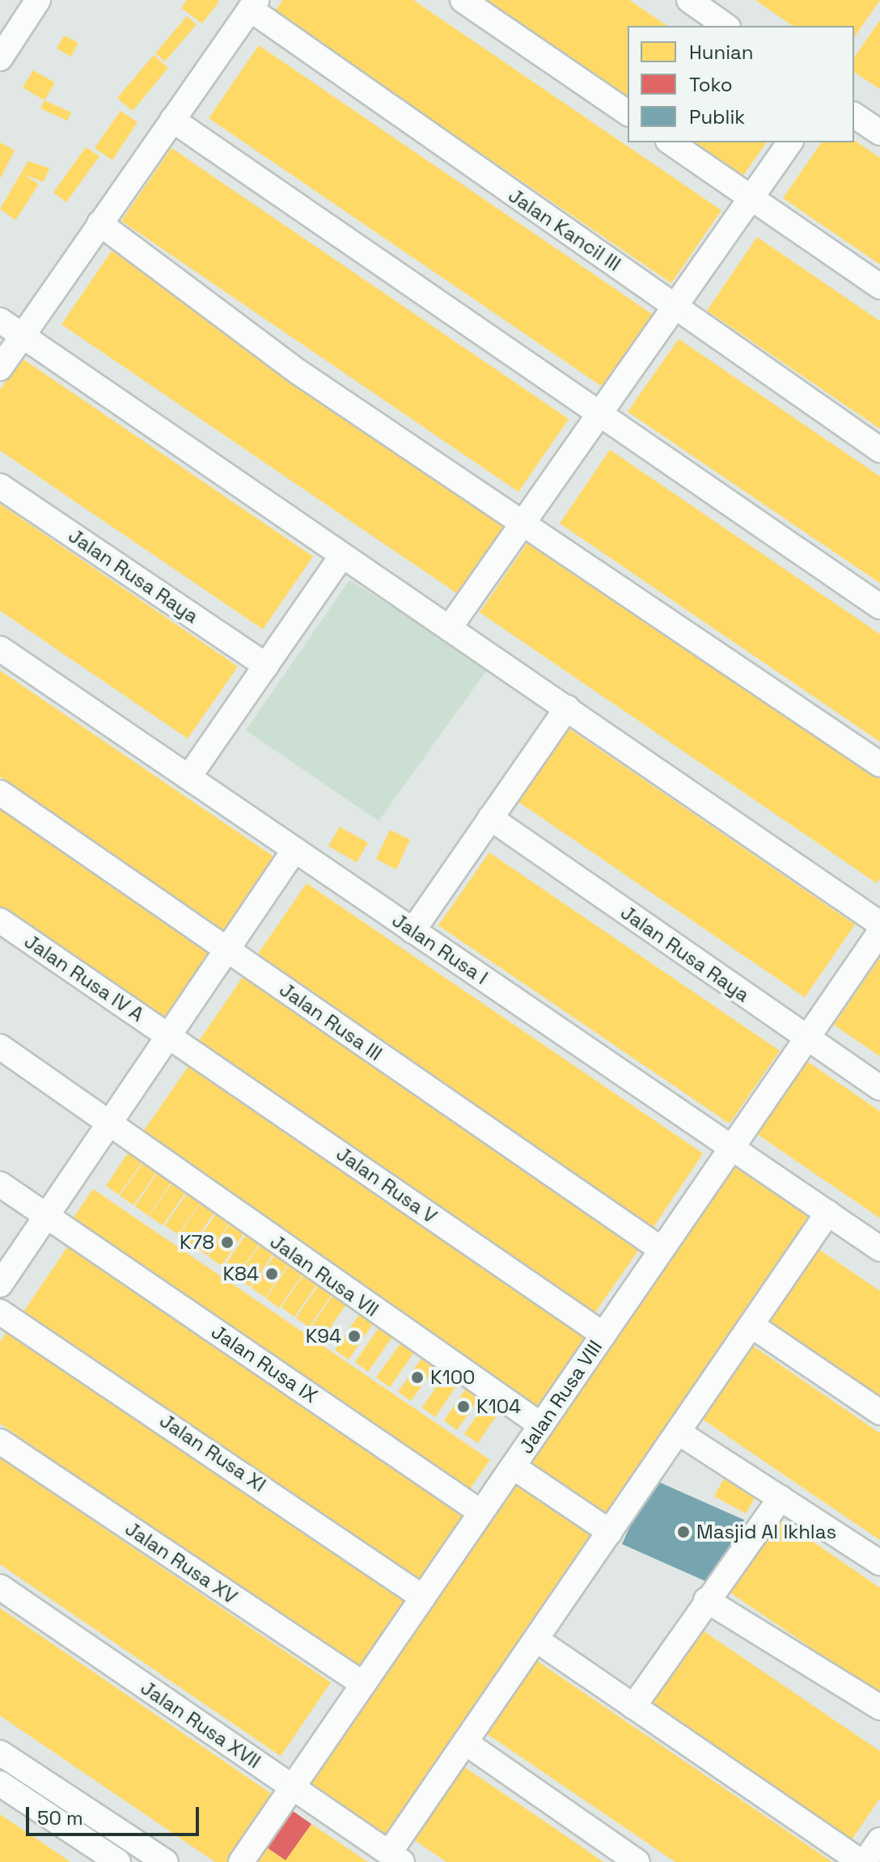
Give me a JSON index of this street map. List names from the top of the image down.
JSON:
{
  "streets": {
    "street": [
      "Jalan Kancil III",
      "Jalan Rusa Raya",
      "Jalan Rusa I",
      "Jalan Rusa IV A",
      "Jalan Rusa III",
      "Jalan Rusa V",
      "Jalan Rusa VII",
      "Jalan Rusa IX",
      "Jalan Rusa VIII",
      "Jalan Rusa XI",
      "Jalan Rusa XV",
      "Jalan Rusa XVII"
    ]
  },
  "crossings": [
    ["Jalan Rusa Raya", "Jalan Rusa VIII"],
    ["Jalan Rusa I", "Jalan Rusa VIII"],
    ["Jalan Rusa IV A", "Jalan Rusa V"],
    ["Jalan Rusa III", "Jalan Rusa VIII"],
    ["Jalan Rusa V", "Jalan Rusa VIII"],
    ["Jalan Rusa VII", "Jalan Rusa VIII"],
    ["Jalan Rusa IX", "Jalan Rusa VIII"],
    ["Jalan Rusa VIII", "Jalan Rusa XI"],
    ["Jalan Rusa VIII", "Jalan Rusa XV"],
    ["Jalan Rusa VIII", "Jalan Rusa XVII"]
  ],
  "places": [
    "K78",
    "K84",
    "K94",
    "K100",
    "K104",
    "Masjid Al Ikhlas"
  ],
  "legend": ["Hunian", "Toko", "Publik"],
  "scale_bar": "50 m"
}
